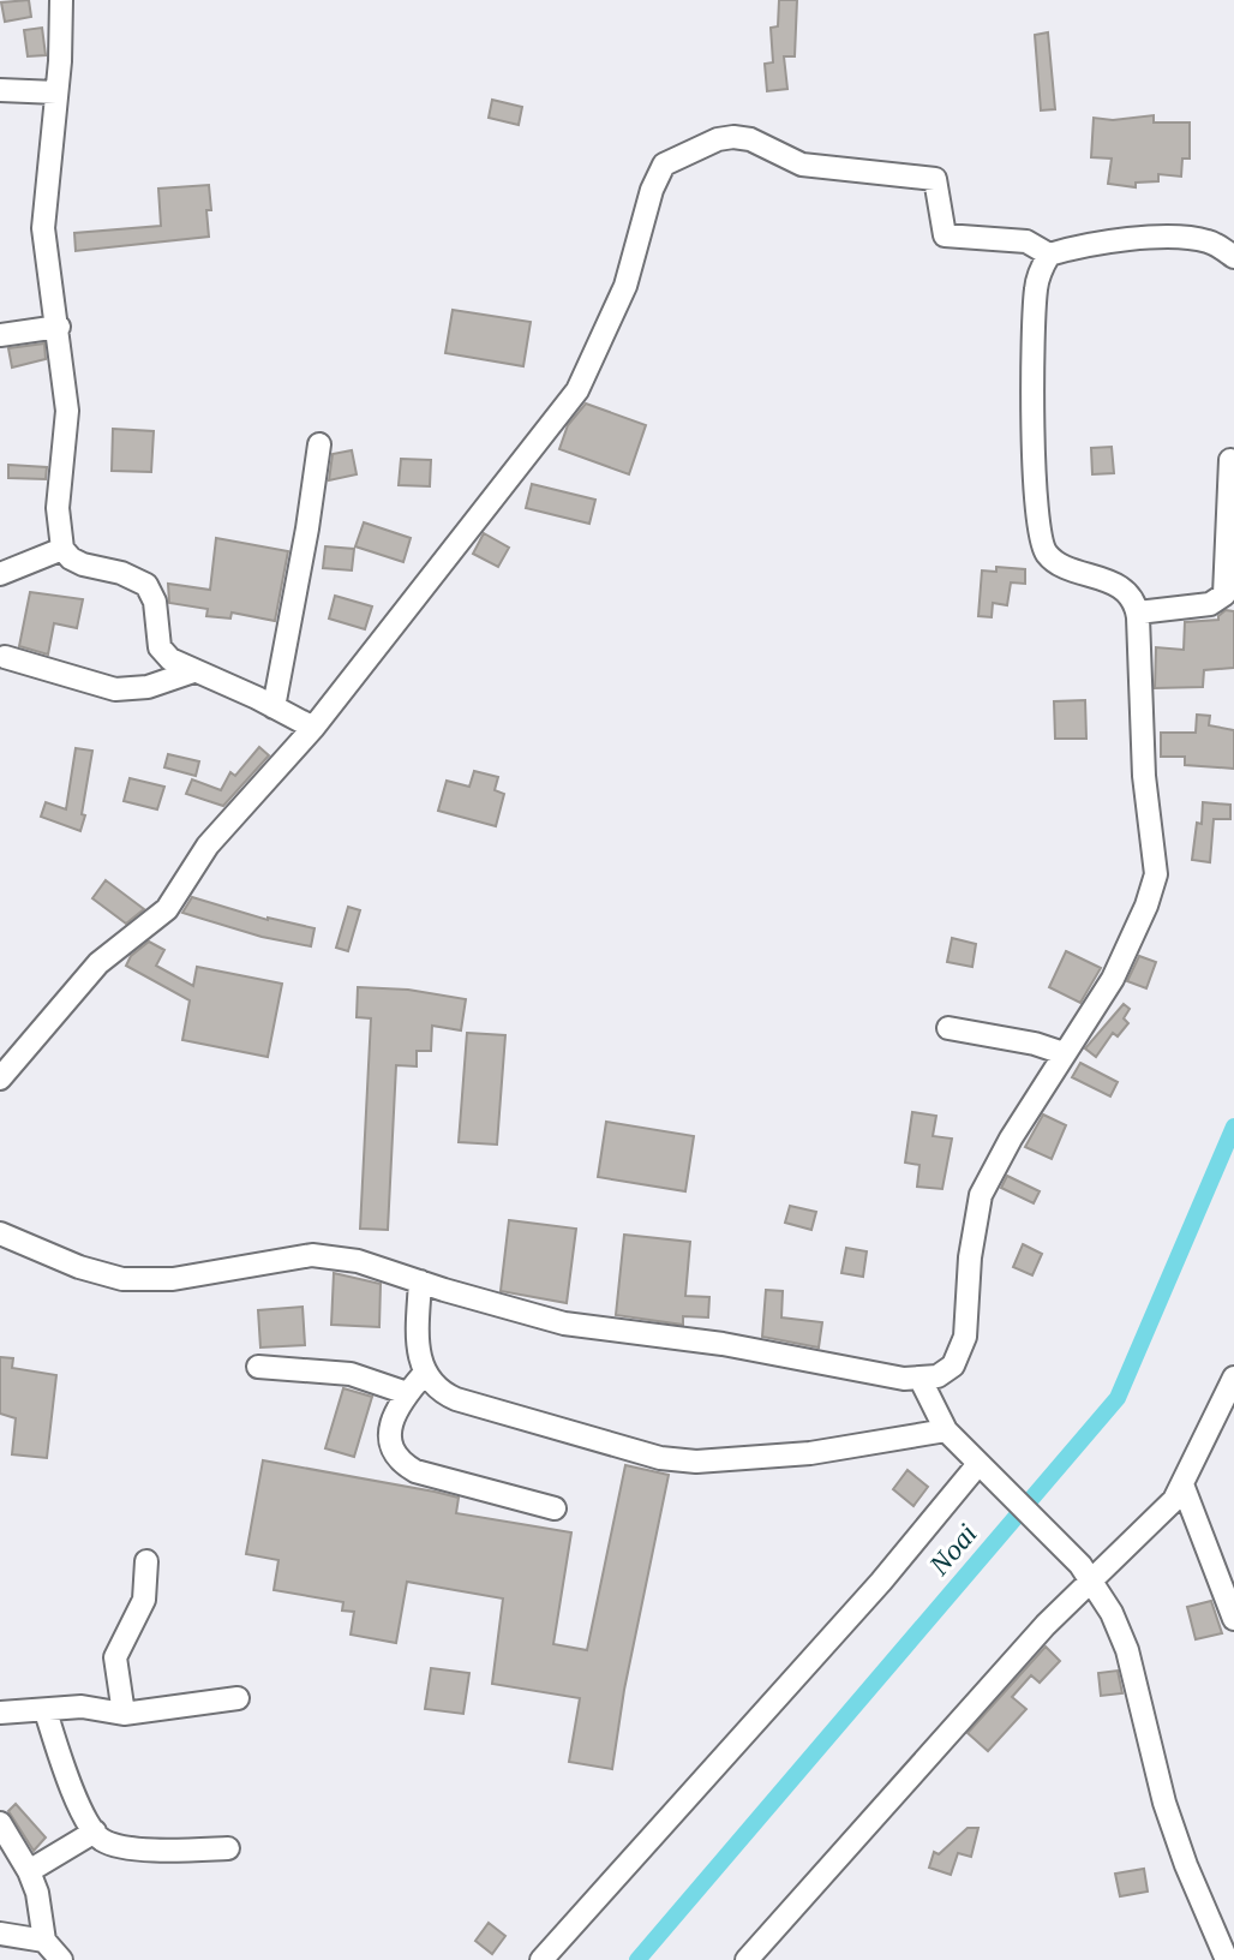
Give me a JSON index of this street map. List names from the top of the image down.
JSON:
{
  "water": ["Noai"]
}
